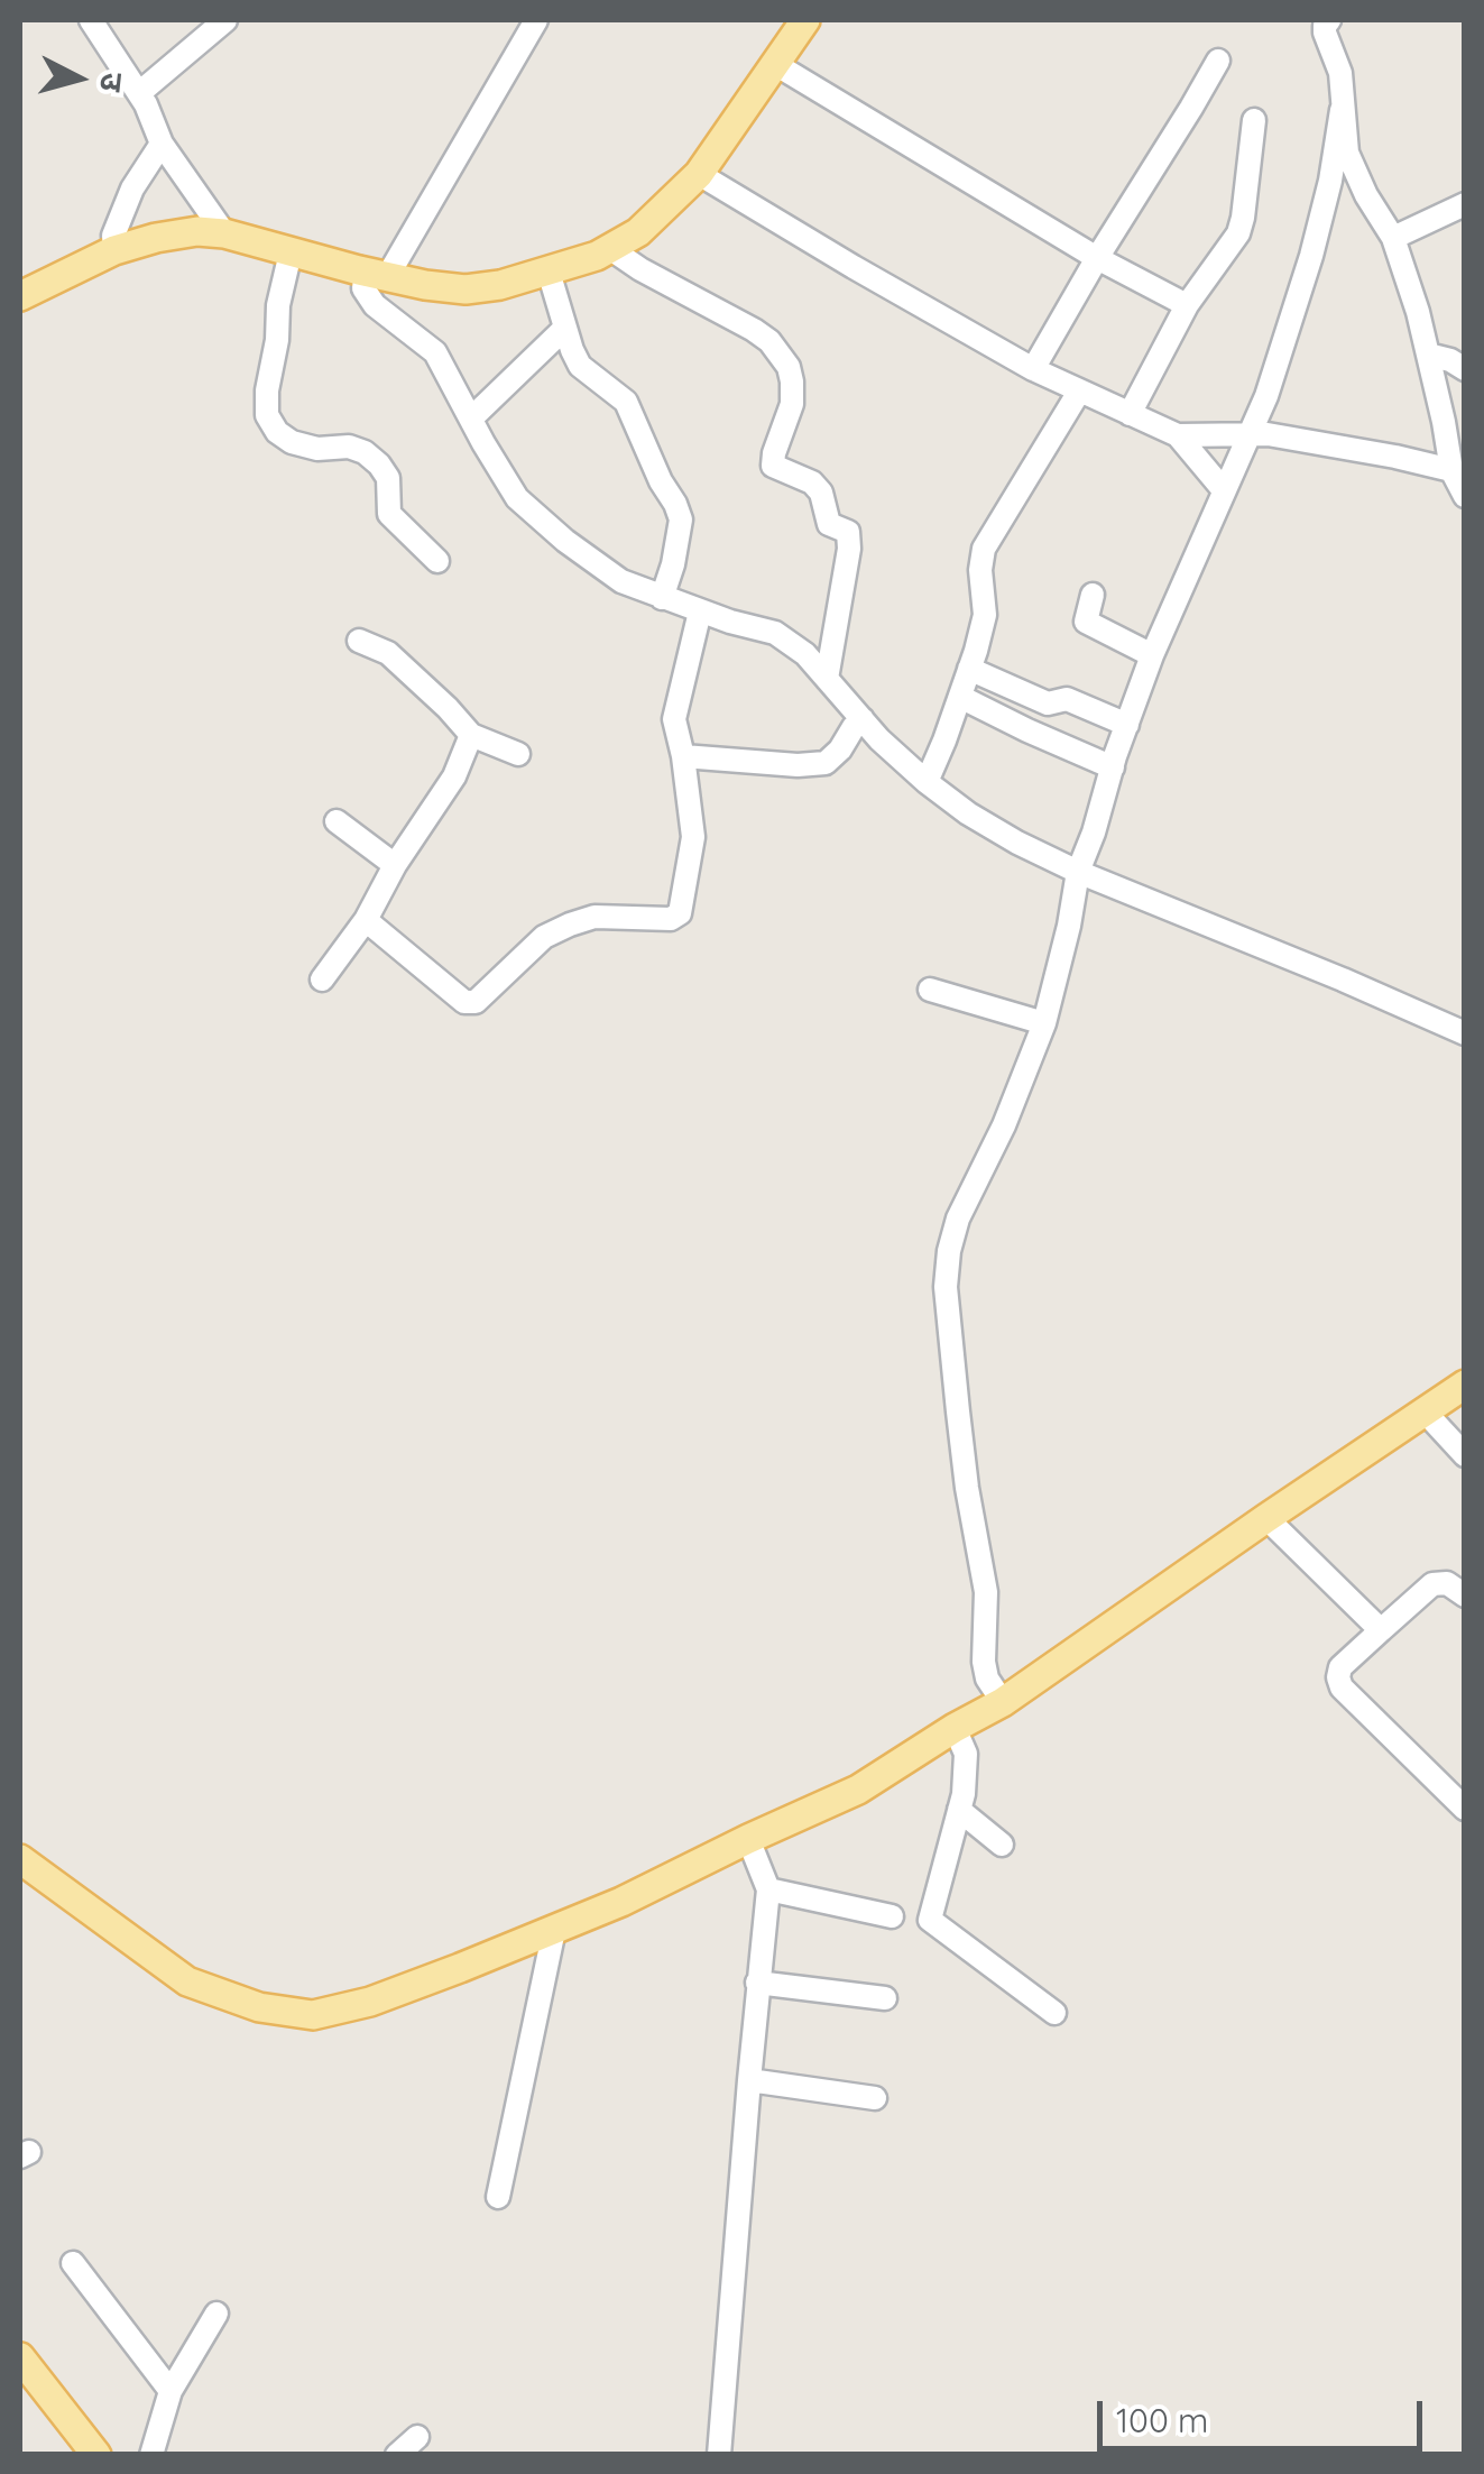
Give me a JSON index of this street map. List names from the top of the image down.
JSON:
{
  "scale_bar": "100 m",
  "north": "right"
}
